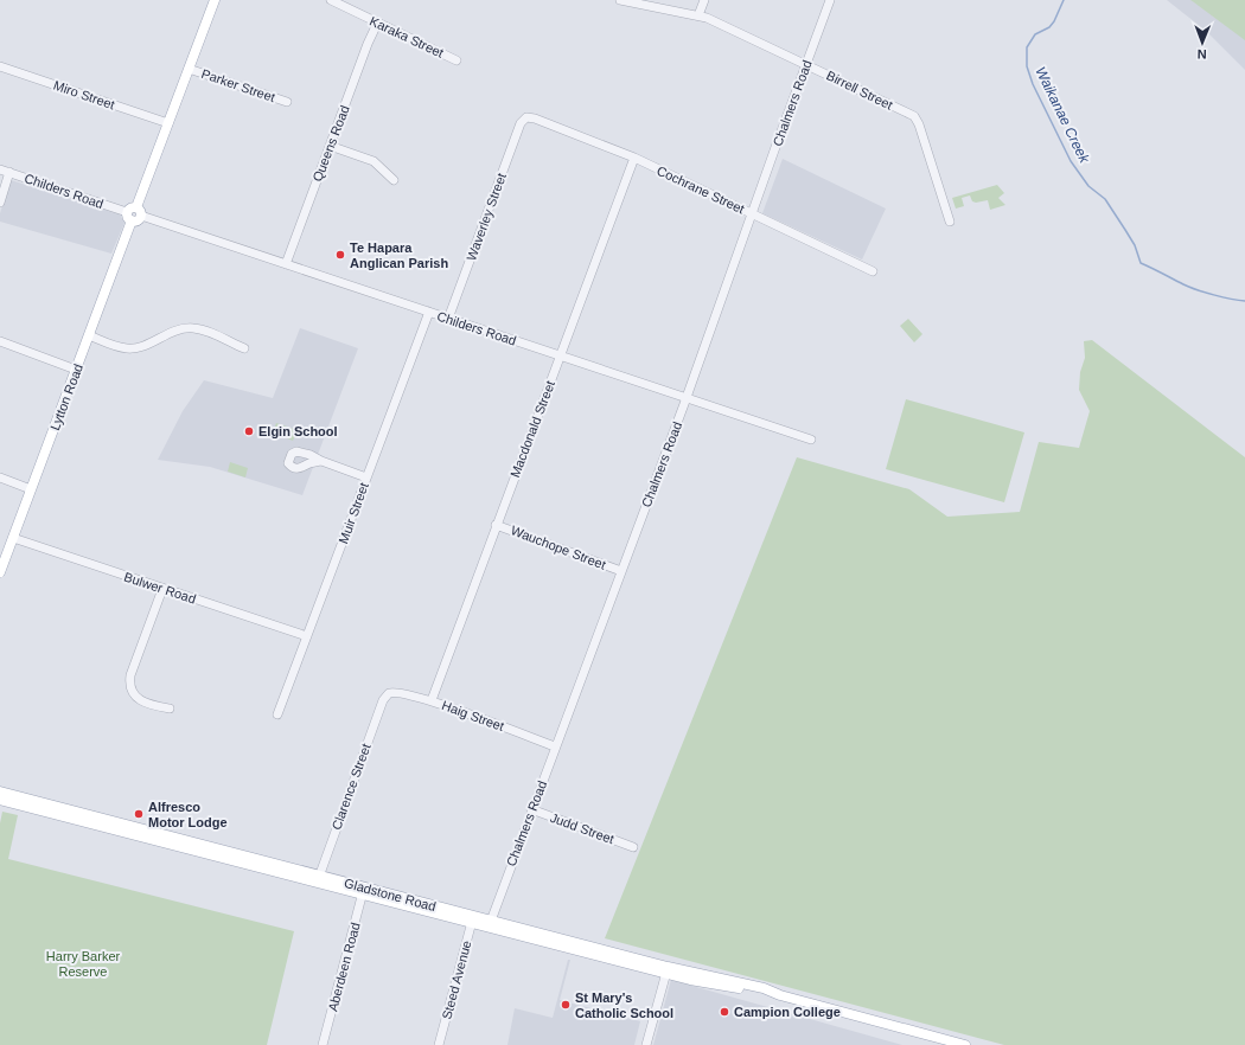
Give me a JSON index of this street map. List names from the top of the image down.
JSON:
{
  "streets": {
    "main road": ["Lytton Road", "Gladstone Road"],
    "street": [
      "Karaka Street",
      "Parker Street",
      "Birrell Street",
      "Miro Street",
      "Chalmers Road",
      "Queens Road",
      "Cochrane Street",
      "Childers Road",
      "Waverley Street",
      "Macdonald Street",
      "Muir Street",
      "Wauchope Street",
      "Bulwer Road",
      "Haig Street",
      "Clarence Street",
      "Judd Street",
      "Aberdeen Road",
      "Steed Avenue"
    ]
  },
  "crossings": [
    ["Karaka Street", "Queens Road"],
    ["Birrell Street", "Chalmers Road"],
    ["Chalmers Road", "Cochrane Street"],
    ["Chalmers Road", "Childers Road"],
    ["Chalmers Road", "Wauchope Street"],
    ["Chalmers Road", "Haig Street"],
    ["Chalmers Road", "Judd Street"],
    ["Chalmers Road", "Gladstone Road"],
    ["Queens Road", "Childers Road"],
    ["Cochrane Street", "Waverley Street"],
    ["Cochrane Street", "Macdonald Street"],
    ["Childers Road", "Waverley Street"],
    ["Childers Road", "Lytton Road"],
    ["Childers Road", "Macdonald Street"],
    ["Childers Road", "Muir Street"],
    ["Lytton Road", "Bulwer Road"],
    ["Macdonald Street", "Wauchope Street"],
    ["Macdonald Street", "Haig Street"],
    ["Muir Street", "Bulwer Road"],
    ["Haig Street", "Clarence Street"],
    ["Clarence Street", "Gladstone Road"],
    ["Gladstone Road", "Aberdeen Road"],
    ["Gladstone Road", "Steed Avenue"]
  ],
  "water": ["Waikanae Creek"],
  "parks": ["Harry Barker Reserve"],
  "places": [
    "Te Hapara Anglican Parish",
    "Elgin School",
    "Alfresco Motor Lodge",
    "St Mary's Catholic School",
    "Campion College"
  ],
  "north": "bottom"
}
